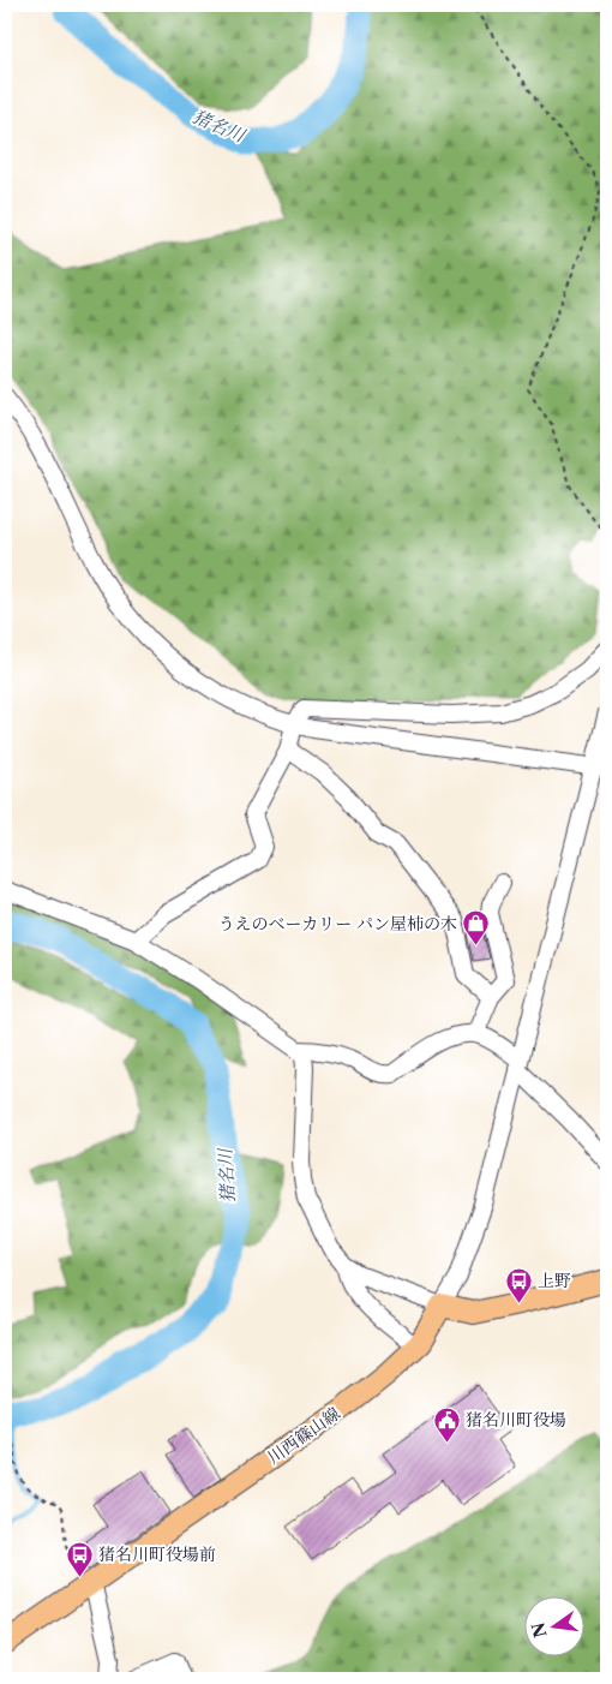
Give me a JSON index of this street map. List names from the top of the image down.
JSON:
{
  "streets": {
    "main road": ["川西篠山線"]
  },
  "water": ["猪名川"],
  "places": {
    "shop": ["うえのベーカリー パン屋柿の木"],
    "bus stop": ["上野", "猪名川町役場前"],
    "public building": ["猪名川町役場"]
  },
  "north": "left"
}
